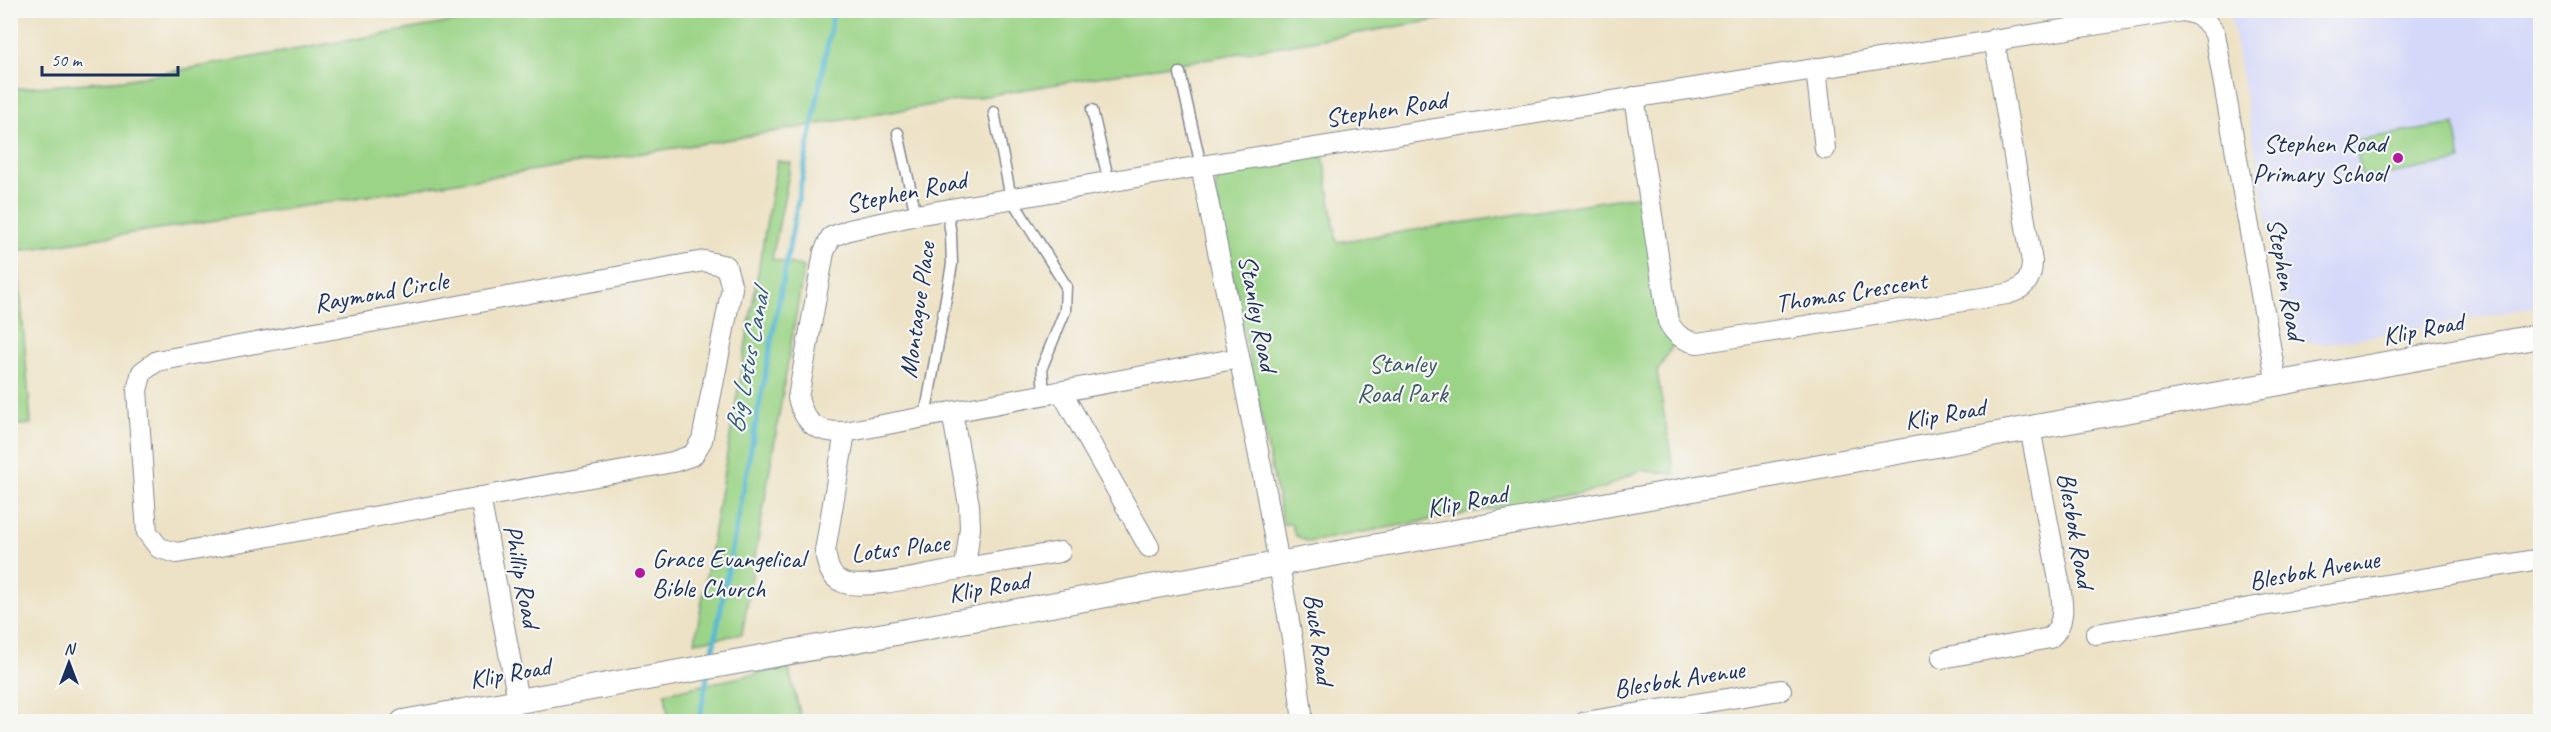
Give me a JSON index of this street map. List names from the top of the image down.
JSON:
{
  "streets": {
    "street": [
      "Stephen Road",
      "Raymond Circle",
      "Thomas Crescent",
      "Stanley Road",
      "Klip Road",
      "Blesbok Road",
      "Lotus Place",
      "Blesbok Avenue",
      "Phillip Road",
      "Buck Road"
    ],
    "lane": ["Montague Place"]
  },
  "crossings": [
    ["Stephen Road", "Thomas Crescent"],
    ["Stephen Road", "Montague Place"],
    ["Stephen Road", "Stanley Road"],
    ["Stephen Road", "Klip Road"],
    ["Stephen Road", "Lotus Place"],
    ["Raymond Circle", "Phillip Road"],
    ["Stanley Road", "Klip Road"],
    ["Stanley Road", "Buck Road"],
    ["Klip Road", "Blesbok Road"],
    ["Klip Road", "Phillip Road"],
    ["Klip Road", "Buck Road"]
  ],
  "water": ["Big Lotus Canal"],
  "parks": ["Stanley Road Park"],
  "places": ["Stephen Road Primary School", "Grace Evangelical Bible Church"],
  "scale_bar": "50 m",
  "north": "top"
}
